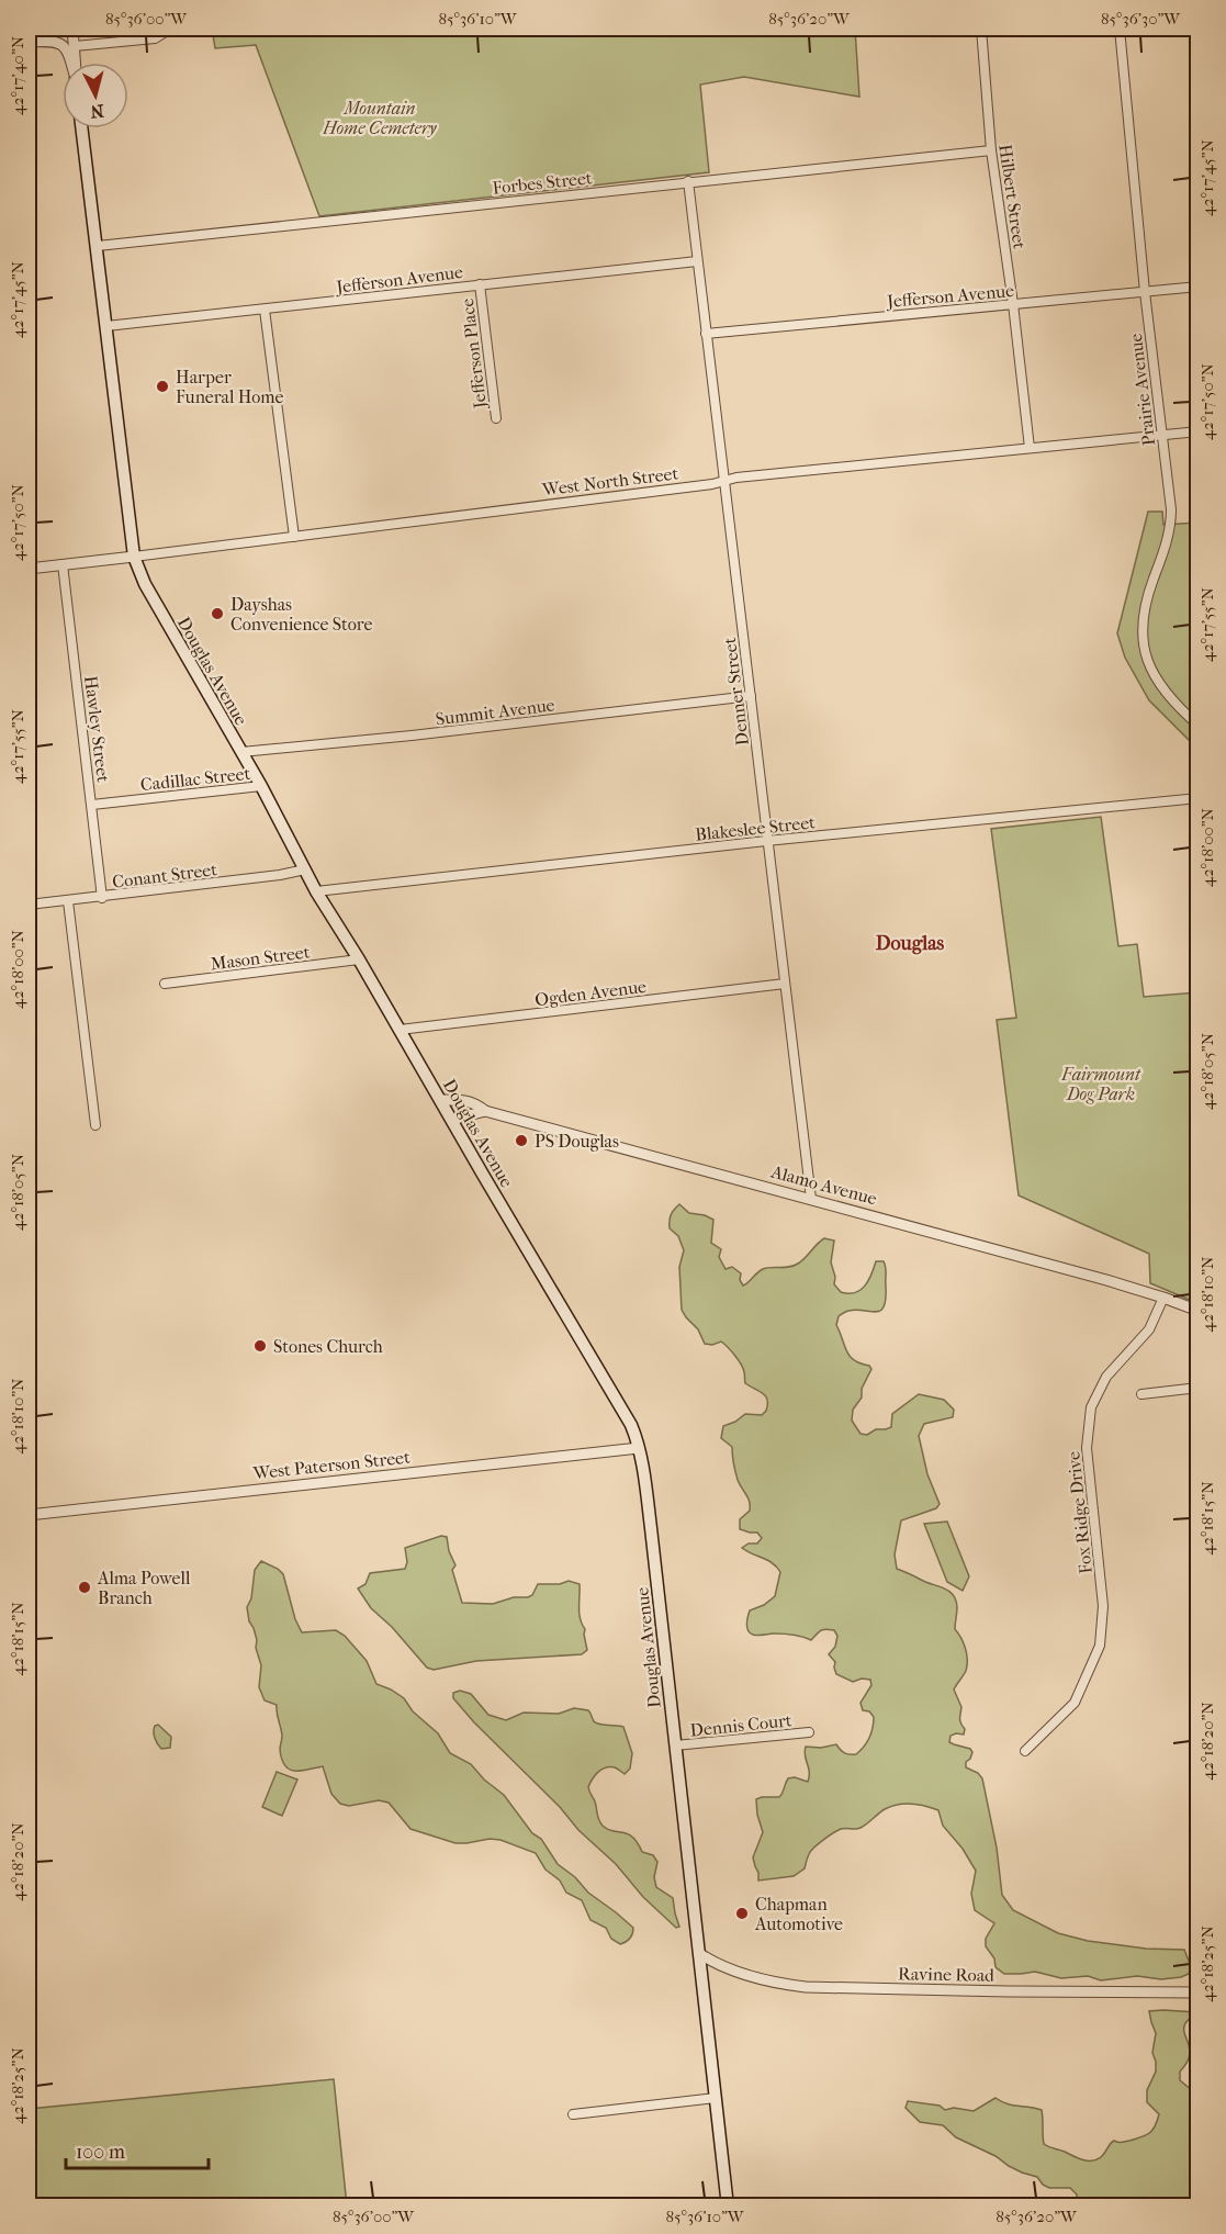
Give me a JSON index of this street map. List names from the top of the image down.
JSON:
{
  "streets": {
    "main road": ["Douglas Avenue"],
    "street": [
      "Forbes Street",
      "Hilbert Street",
      "Jefferson Avenue",
      "Jefferson Place",
      "Prairie Avenue",
      "West North Street",
      "Denner Street",
      "Summit Avenue",
      "Hawley Street",
      "Cadillac Street",
      "Blakeslee Street",
      "Conant Street",
      "Mason Street",
      "Ogden Avenue",
      "Alamo Avenue",
      "West Paterson Street",
      "Fox Ridge Drive",
      "Dennis Court",
      "Ravine Road"
    ]
  },
  "crossings": [
    ["Forbes Street", "Hilbert Street"],
    ["Forbes Street", "Douglas Avenue"],
    ["Forbes Street", "Denner Street"],
    ["Hilbert Street", "Jefferson Avenue"],
    ["Hilbert Street", "West North Street"],
    ["Jefferson Avenue", "Jefferson Place"],
    ["Jefferson Avenue", "Prairie Avenue"],
    ["Jefferson Avenue", "Douglas Avenue"],
    ["Jefferson Avenue", "Denner Street"],
    ["Prairie Avenue", "West North Street"],
    ["West North Street", "Douglas Avenue"],
    ["West North Street", "Denner Street"],
    ["West North Street", "Hawley Street"],
    ["Douglas Avenue", "Summit Avenue"],
    ["Douglas Avenue", "Cadillac Street"],
    ["Douglas Avenue", "Blakeslee Street"],
    ["Douglas Avenue", "Conant Street"],
    ["Douglas Avenue", "Mason Street"],
    ["Douglas Avenue", "Ogden Avenue"],
    ["Douglas Avenue", "Alamo Avenue"],
    ["Douglas Avenue", "West Paterson Street"],
    ["Douglas Avenue", "Dennis Court"],
    ["Douglas Avenue", "Ravine Road"],
    ["Denner Street", "Summit Avenue"],
    ["Denner Street", "Blakeslee Street"],
    ["Denner Street", "Ogden Avenue"],
    ["Denner Street", "Alamo Avenue"],
    ["Hawley Street", "Cadillac Street"],
    ["Hawley Street", "Conant Street"],
    ["Alamo Avenue", "Fox Ridge Drive"]
  ],
  "districts": ["Douglas"],
  "parks": ["Mountain Home Cemetery", "Fairmount Dog Park"],
  "places": [
    "Harper Funeral Home",
    "Dayshas Convenience Store",
    "PS Douglas",
    "Stones Church",
    "Alma Powell Branch",
    "Chapman Automotive"
  ],
  "scale_bar": "100 m",
  "north": "bottom",
  "coordinates": [
    "85°36'00\"W",
    "85°36'10\"W",
    "85°36'20\"W",
    "85°36'30\"W",
    "42°17'40\"N",
    "42°17'45\"N",
    "42°17'50\"N",
    "42°17'55\"N",
    "42°18'00\"N",
    "42°18'05\"N",
    "42°18'10\"N",
    "42°18'15\"N",
    "42°18'20\"N",
    "42°18'25\"N"
  ]
}
